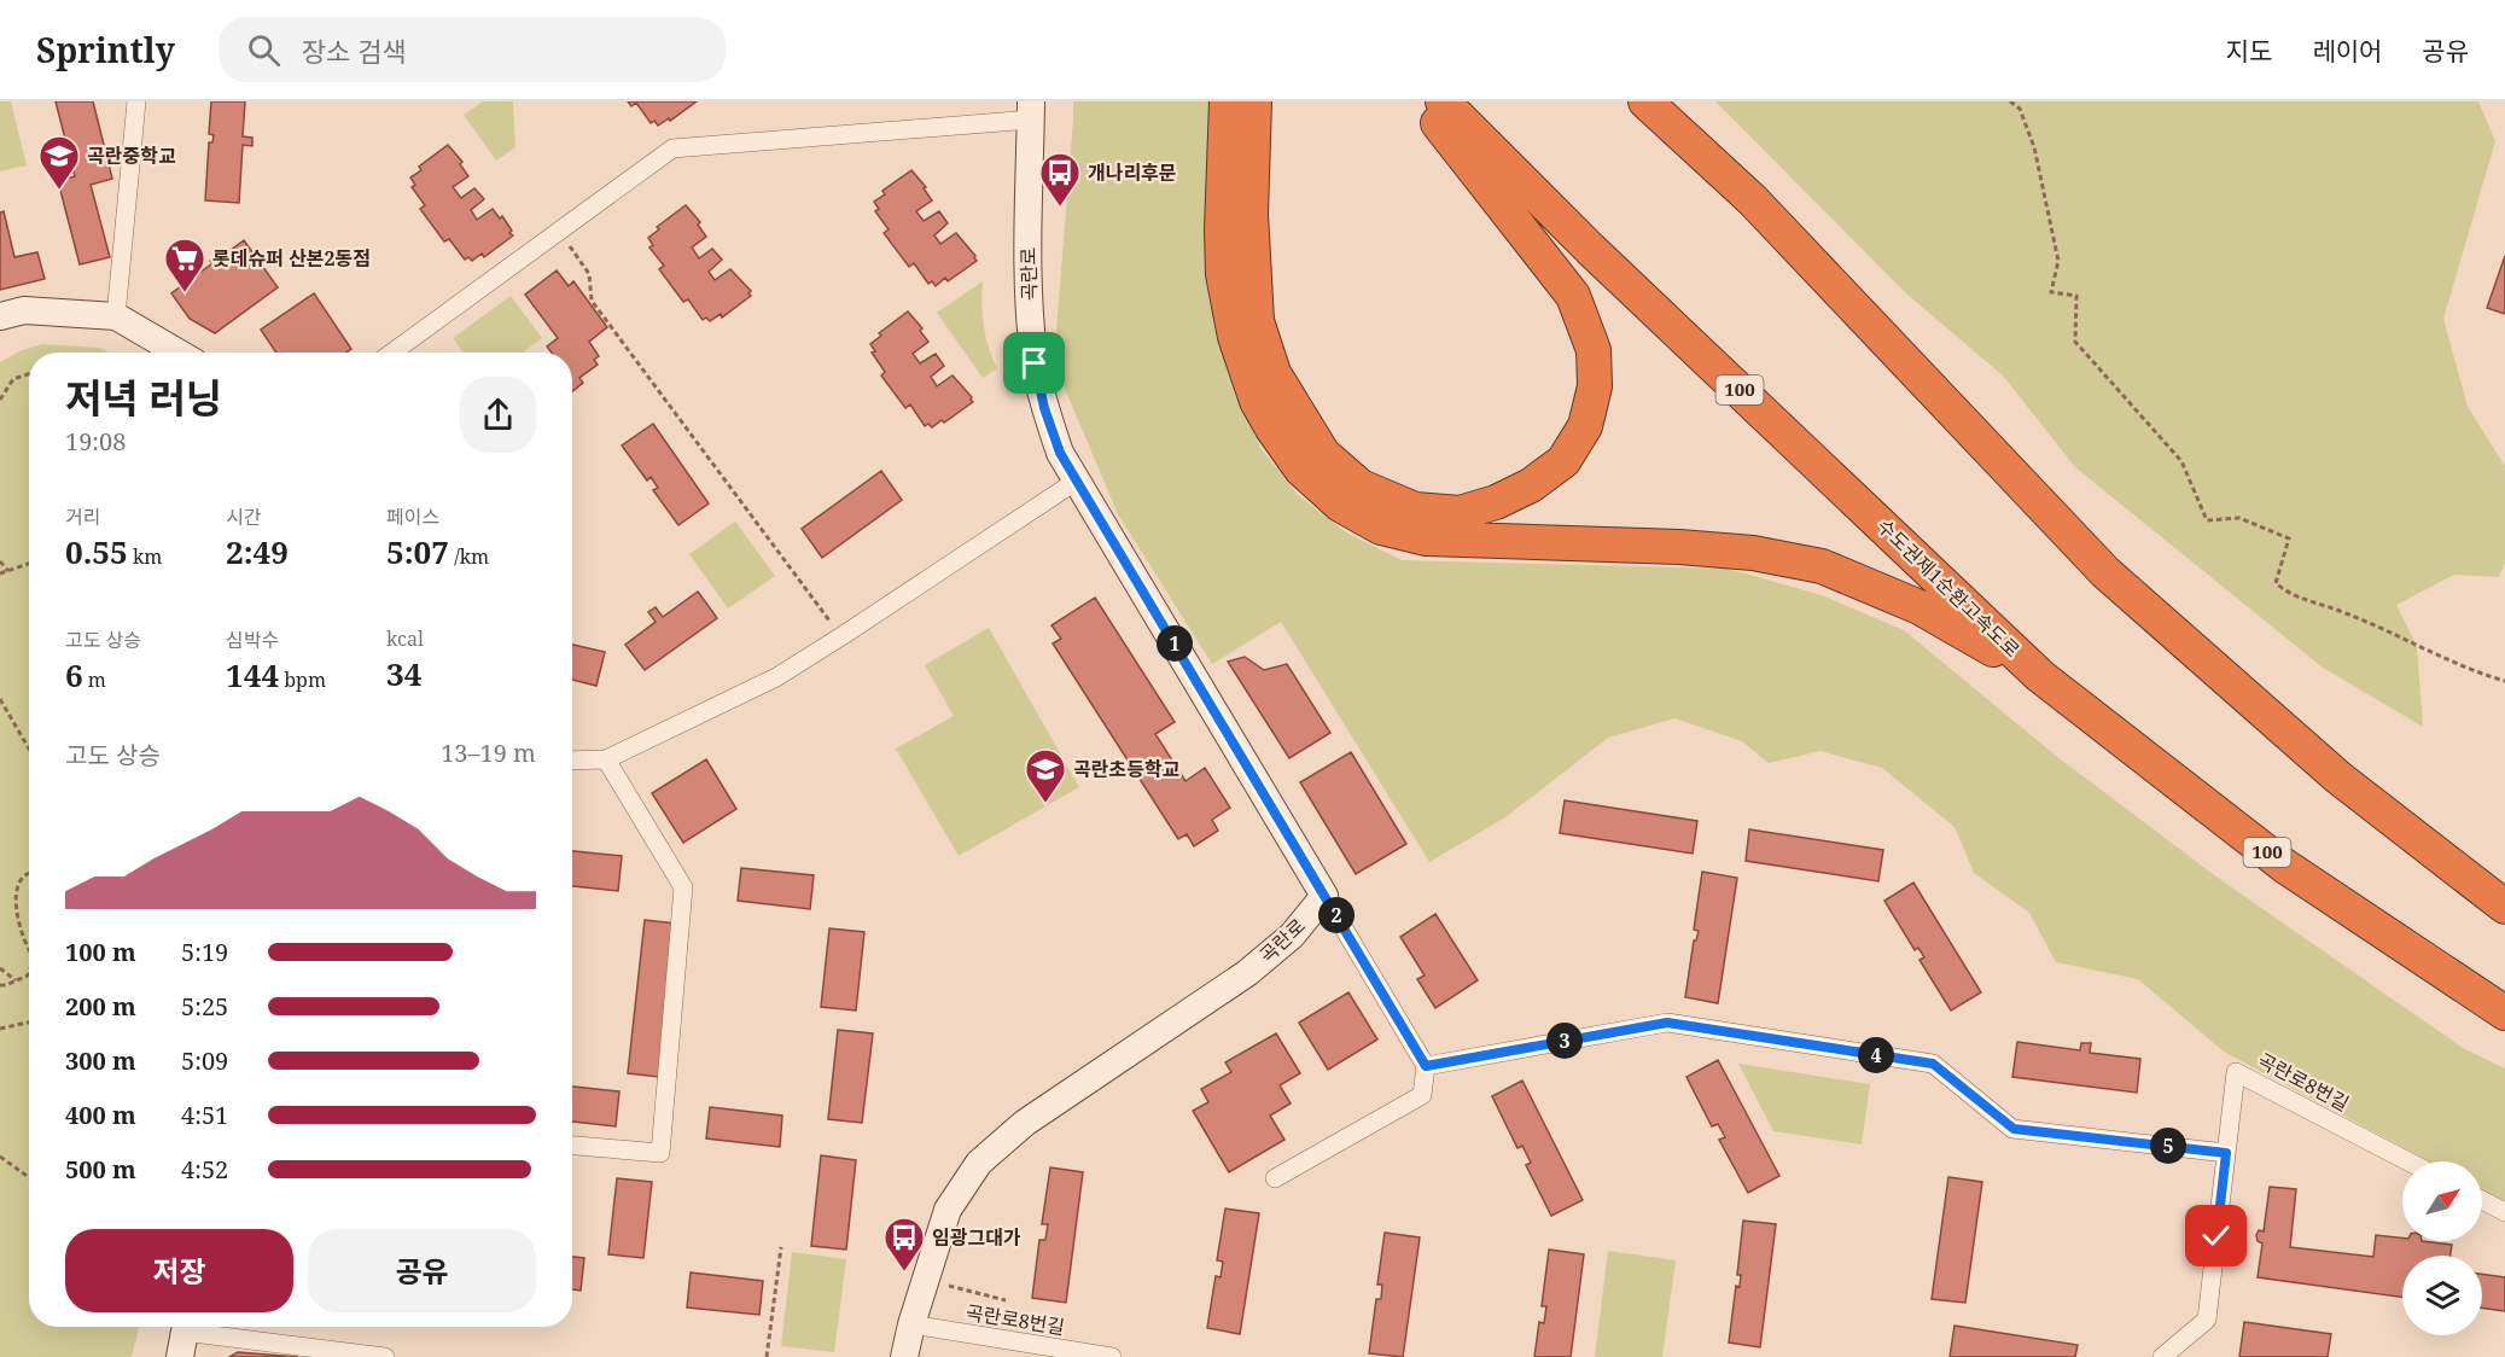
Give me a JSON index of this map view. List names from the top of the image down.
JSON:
{
  "streets": {
    "highway": ["100", "수도권제1순환고속도로"],
    "street": ["곡란로", "곡란로8번길"]
  },
  "crossings": [
    ["곡란로", "곡란로8번길"]
  ],
  "places": {
    "school or university": ["곡란중학교", "곡란초등학교"],
    "bus stop": ["개나리후문", "임광그대가"],
    "supermarket": ["롯데슈퍼 산본2동점"]
  },
  "north": "top right",
  "page": {
    "header": "Sprintly",
    "search": "장소 검색",
    "nav": ["지도", "레이어", "공유"],
    "heading": ["저녁 러닝", "19:08"],
    "stats": [
      ["거리", "0.55 km"],
      ["시간", "2:49"],
      ["페이스", "5:07 /km"],
      ["고도 상승", "6 m"],
      ["심박수", "144 bpm"],
      ["kcal", "34"]
    ],
    "pins": [
      "1",
      "2",
      "3",
      "4",
      "5"
    ],
    "chart": ["고도 상승", "13–19 m"],
    "list": [
      {
        "name": "100 m",
        "note": "5:19"
      },
      {
        "name": "200 m",
        "note": "5:25"
      },
      {
        "name": "300 m",
        "note": "5:09"
      },
      {
        "name": "400 m",
        "note": "4:51"
      },
      {
        "name": "500 m",
        "note": "4:52"
      }
    ],
    "buttons": ["저장", "공유"]
  }
}
